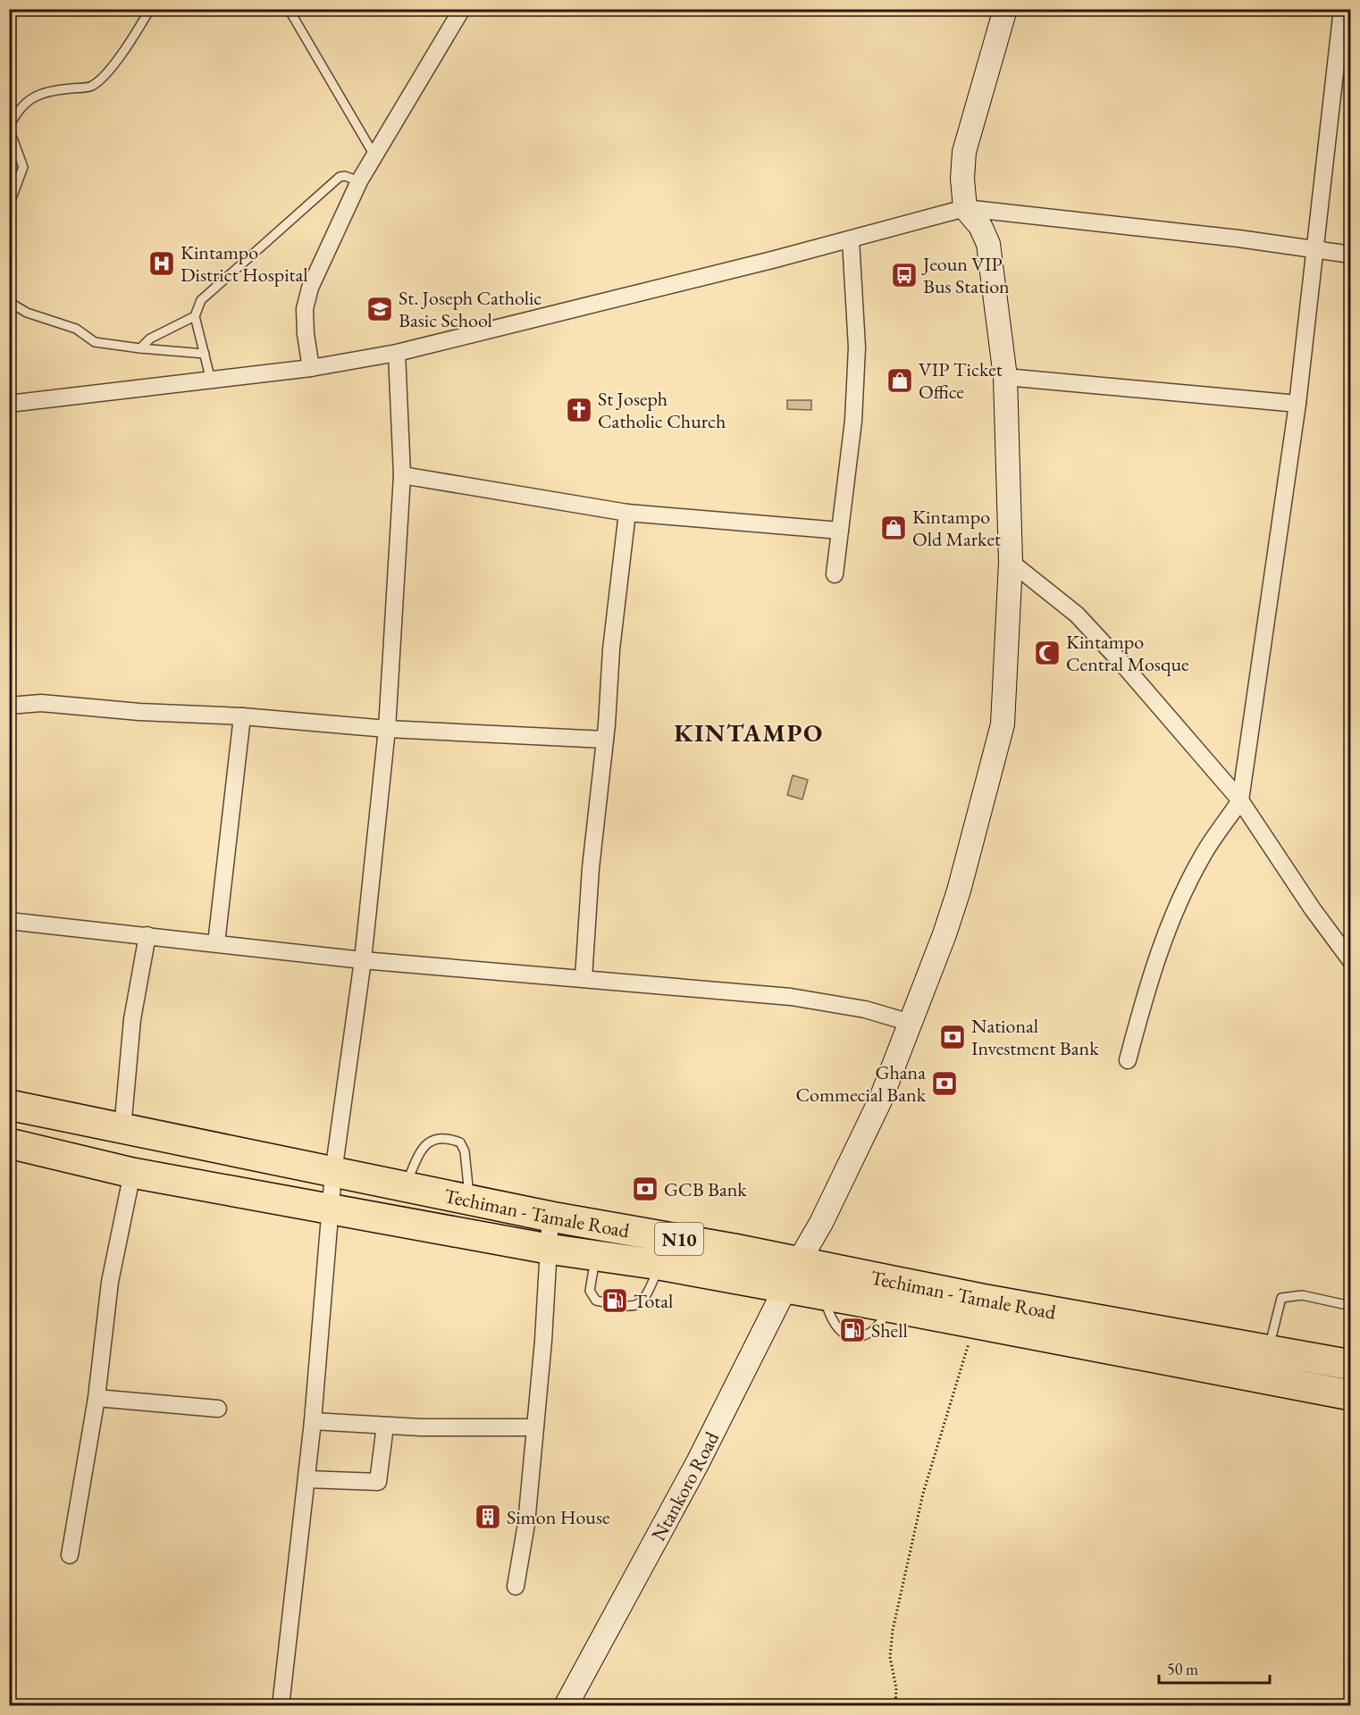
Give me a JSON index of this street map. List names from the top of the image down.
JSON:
{
  "streets": {
    "highway": ["Techiman - Tamale Road", "N10"],
    "main road": ["Ntankoro Road"]
  },
  "crossings": [
    ["Techiman - Tamale Road", "Ntankoro Road"]
  ],
  "districts": ["KINTAMPO"],
  "places": {
    "hospital": ["Kintampo District Hospital"],
    "bus stop": ["Jeoun VIP Bus Station"],
    "school or university": ["St. Joseph Catholic Basic School"],
    "shop": ["VIP Ticket Office", "Kintampo Old Market"],
    "church": ["St Joseph Catholic Church"],
    "mosque": ["Kintampo Central Mosque"],
    "bank": ["National Investment Bank", "Ghana Commecial Bank", "GCB Bank"],
    "fuel station": ["Total", "Shell"],
    "building": ["Simon House"]
  },
  "scale_bar": "50 m"
}
